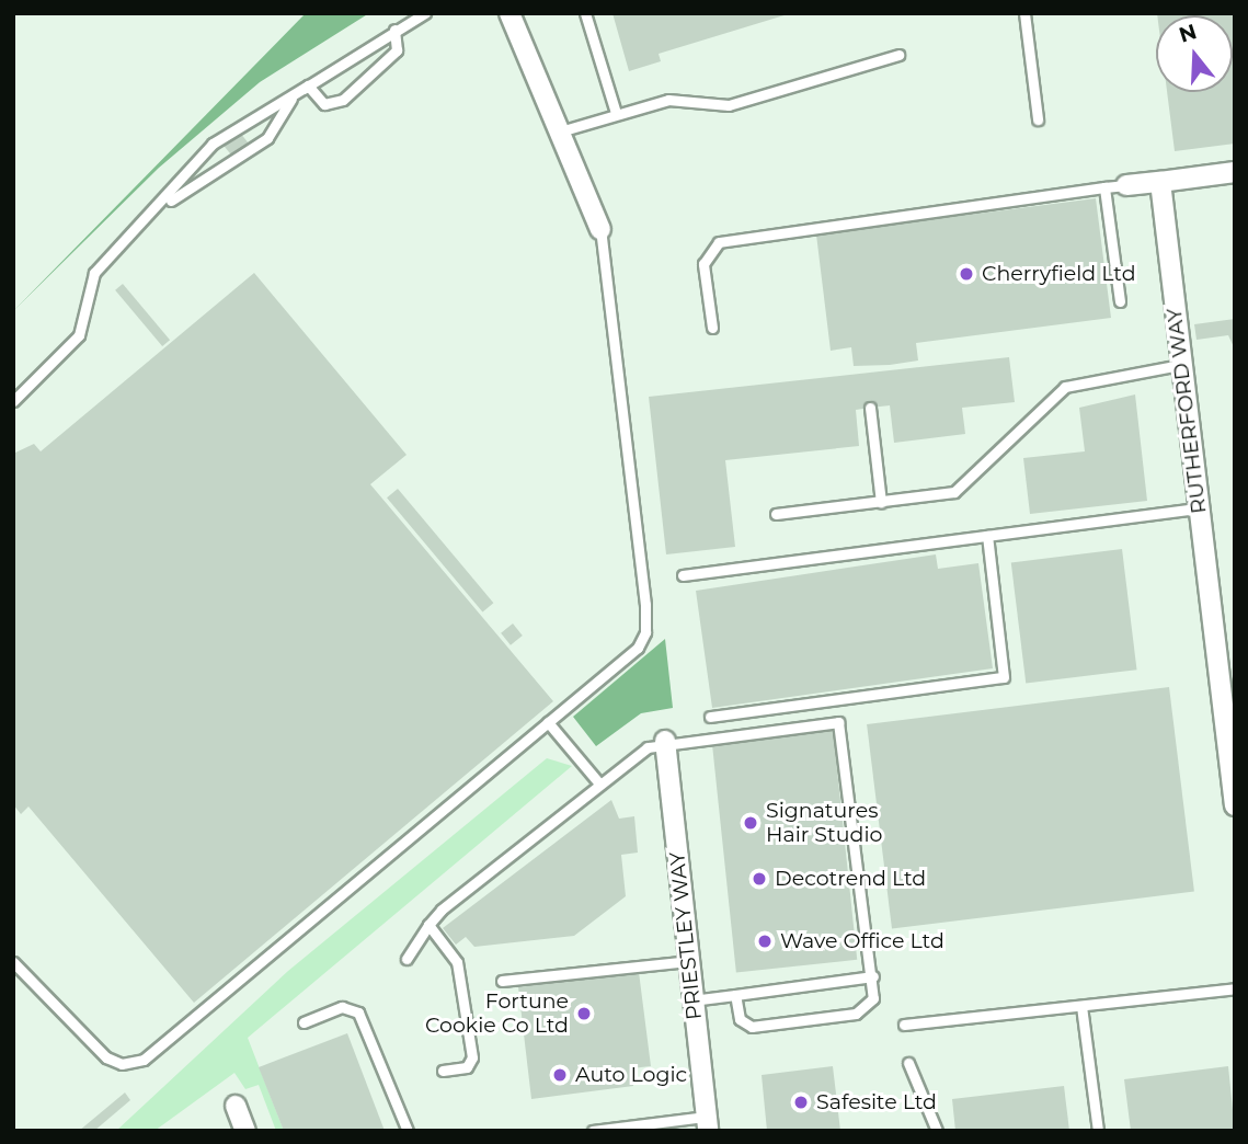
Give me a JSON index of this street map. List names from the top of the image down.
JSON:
{
  "streets": {
    "street": ["RUTHERFORD WAY", "PRIESTLEY WAY"]
  },
  "places": [
    "Cherryfield Ltd",
    "Signatures Hair Studio",
    "Decotrend Ltd",
    "Wave Office Ltd",
    "Fortune Cookie Co Ltd",
    "Auto Logic",
    "Safesite Ltd"
  ],
  "north": "top"
}
